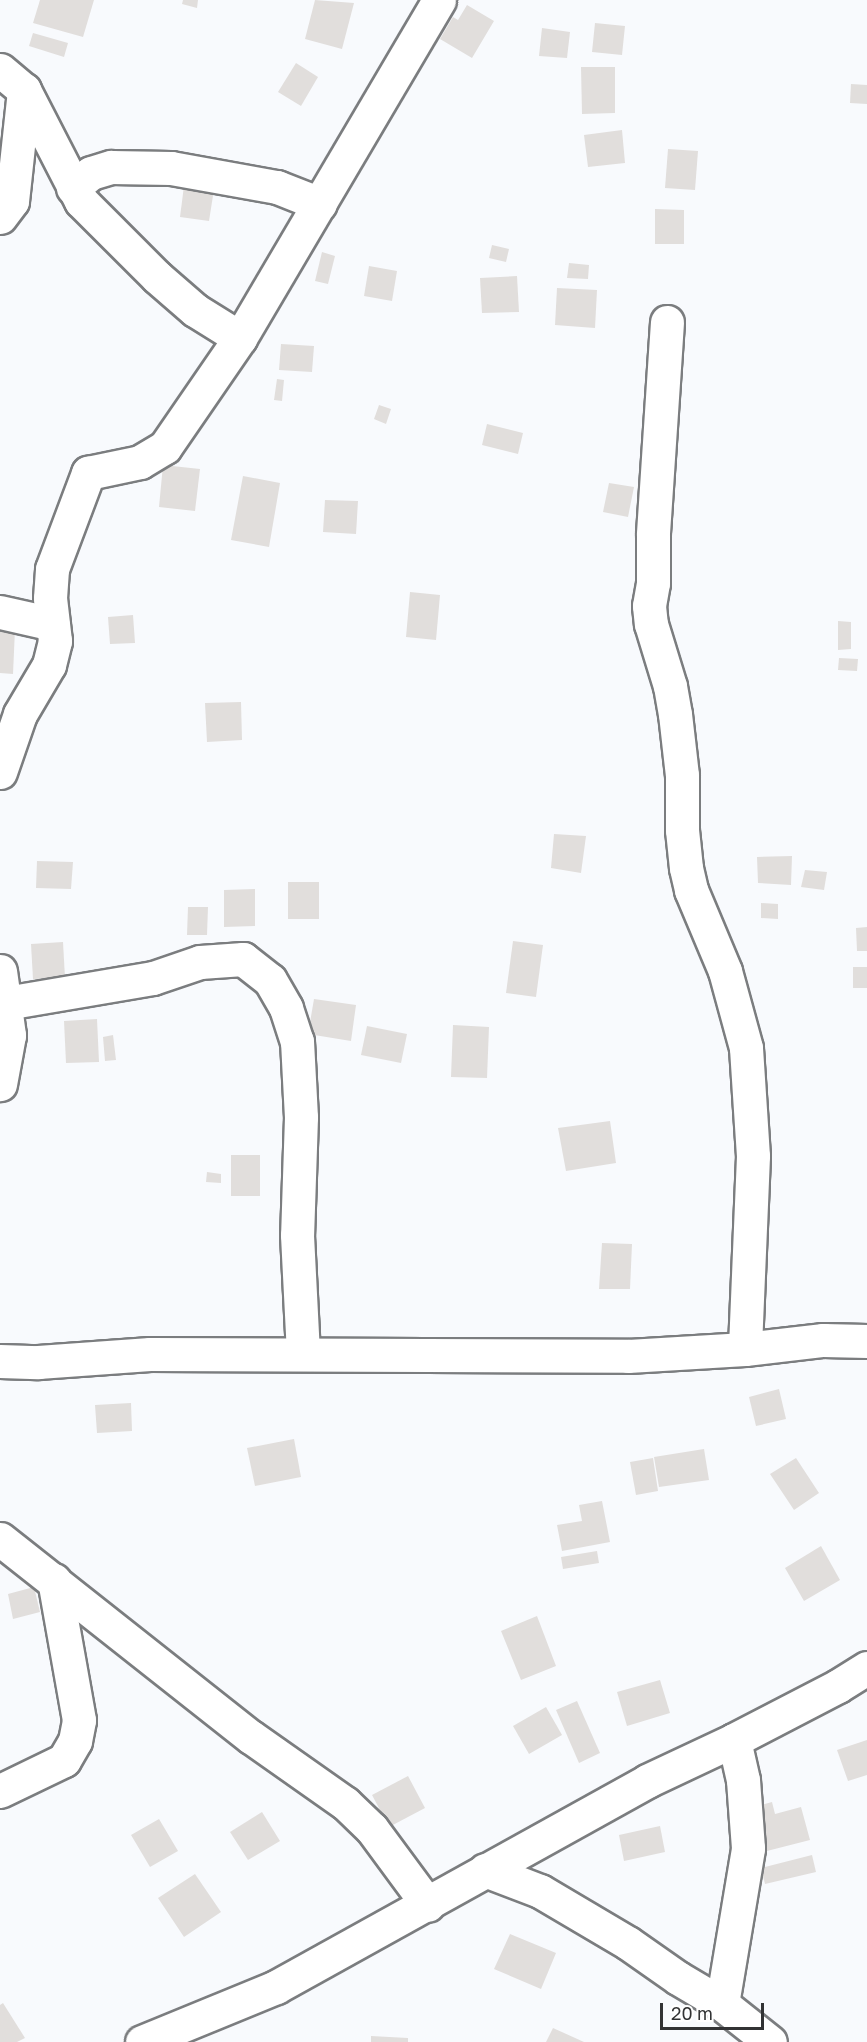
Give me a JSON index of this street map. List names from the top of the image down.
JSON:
{
  "scale_bar": "20 m"
}
